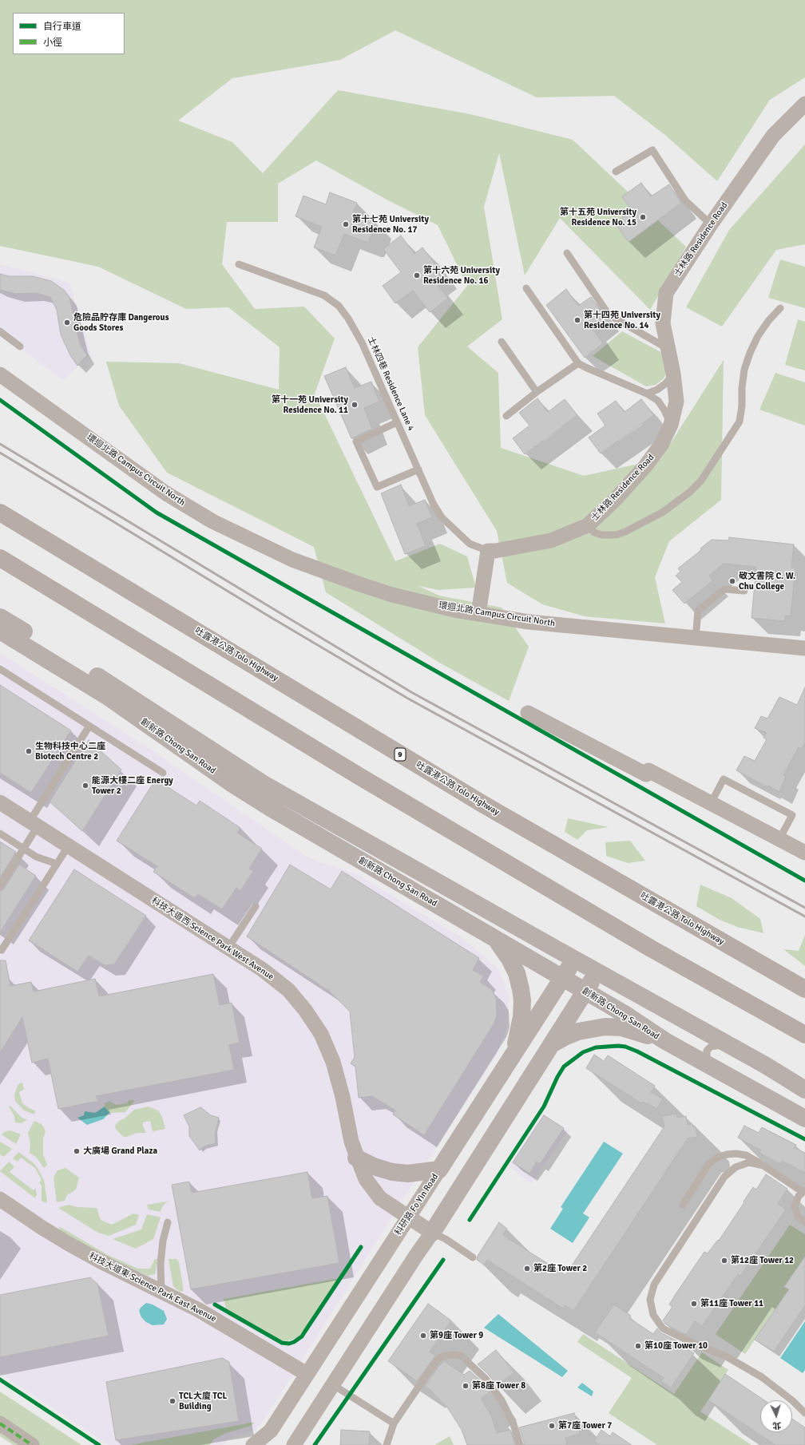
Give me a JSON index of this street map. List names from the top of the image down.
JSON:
{
  "streets": {
    "highway": ["吐露港公路 Tolo Highway", "9"],
    "main road": ["創新路 Chong San Road", "科研路 Fo Yin Road"],
    "street": [
      "士林路 Residence Road",
      "環迴北路 Campus Circuit North",
      "科技大道西 Science Park West Avenue",
      "科技大道東 Science Park East Avenue"
    ],
    "lane": ["士林四巷 Residence Lane 4"]
  },
  "crossings": [
    ["士林路 Residence Road", "士林四巷 Residence Lane 4"],
    ["創新路 Chong San Road", "科研路 Fo Yin Road"],
    ["科技大道西 Science Park West Avenue", "科研路 Fo Yin Road"],
    ["科研路 Fo Yin Road", "科技大道東 Science Park East Avenue"]
  ],
  "places": [
    "第十五苑 University Residence No. 15",
    "第十七苑 University Residence No. 17",
    "第十六苑 University Residence No. 16",
    "第十四苑 University Residence No. 14",
    "危險品貯存庫 Dangerous Goods Stores",
    "第十一苑 University Residence No. 11",
    "敬文書院 C. W. Chu College",
    "生物科技中心二座 Biotech Centre 2",
    "能源大樓二座 Energy Tower 2",
    "大廣場 Grand Plaza",
    "第12座 Tower 12",
    "第2座 Tower 2",
    "第11座 Tower 11",
    "第9座 Tower 9",
    "第10座 Tower 10",
    "第8座 Tower 8",
    "TCL大廈 TCL Building",
    "第7座 Tower 7"
  ],
  "legend": ["自行車道", "小徑"],
  "north": "bottom"
}
